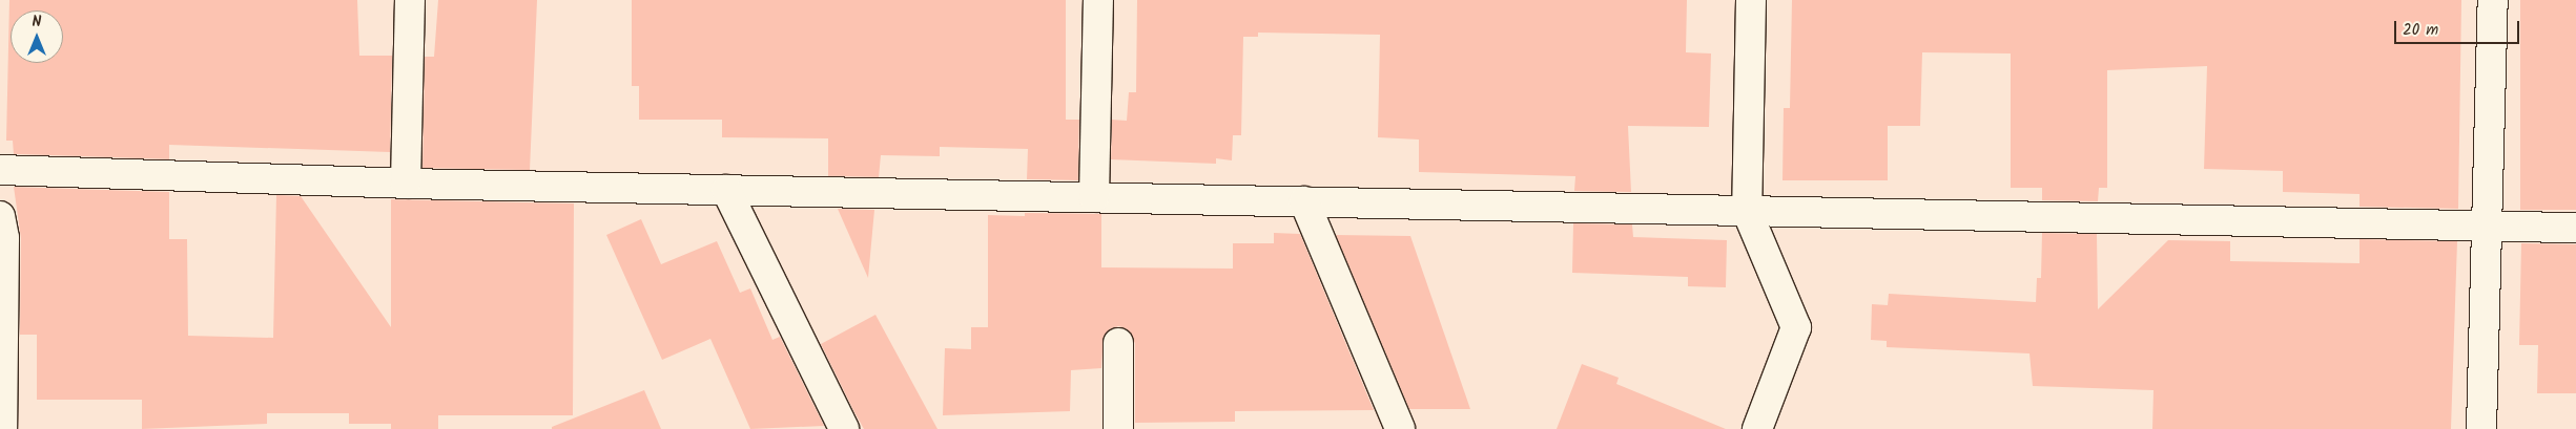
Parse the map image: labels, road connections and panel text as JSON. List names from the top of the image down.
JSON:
{
  "scale_bar": "20 m",
  "north": "top"
}
